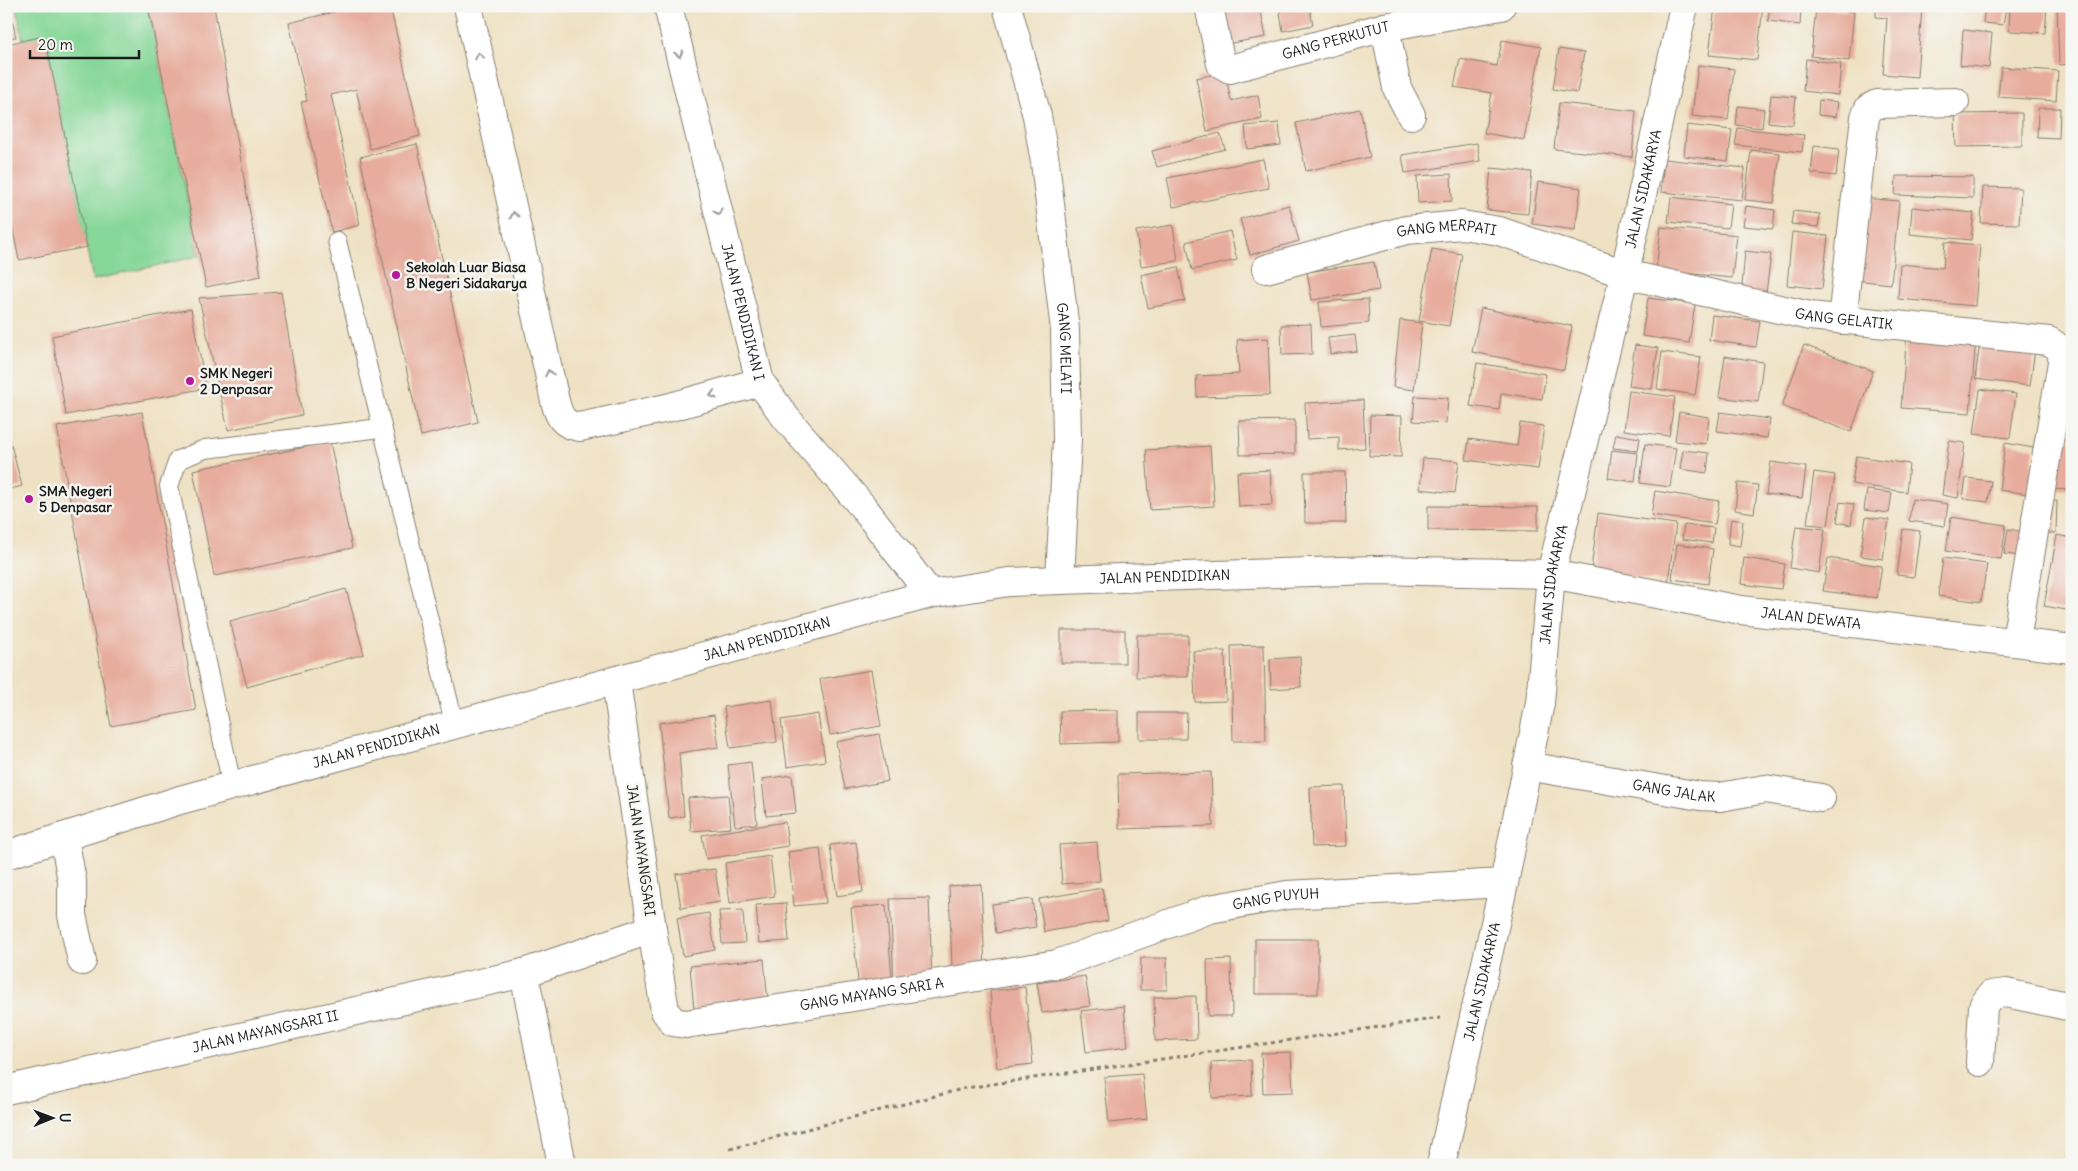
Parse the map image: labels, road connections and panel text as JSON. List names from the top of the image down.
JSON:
{
  "streets": {
    "street": [
      "GANG PERKUTUT",
      "JALAN SIDAKARYA",
      "GANG MERPATI",
      "JALAN PENDIDIKAN I",
      "GANG GELATIK",
      "GANG MELATI",
      "JALAN PENDIDIKAN",
      "JALAN DEWATA",
      "GANG JALAK",
      "JALAN MAYANGSARI",
      "GANG PUYUH",
      "GANG MAYANG SARI A",
      "JALAN MAYANGSARI II"
    ]
  },
  "crossings": [
    ["JALAN SIDAKARYA", "GANG MERPATI"],
    ["JALAN SIDAKARYA", "GANG GELATIK"],
    ["JALAN SIDAKARYA", "JALAN PENDIDIKAN"],
    ["JALAN SIDAKARYA", "JALAN DEWATA"],
    ["JALAN SIDAKARYA", "GANG JALAK"],
    ["JALAN SIDAKARYA", "GANG PUYUH"],
    ["GANG MERPATI", "GANG GELATIK"],
    ["JALAN PENDIDIKAN I", "JALAN PENDIDIKAN"],
    ["GANG GELATIK", "JALAN DEWATA"],
    ["GANG MELATI", "JALAN PENDIDIKAN"],
    ["JALAN PENDIDIKAN", "JALAN DEWATA"],
    ["JALAN PENDIDIKAN", "JALAN MAYANGSARI"],
    ["JALAN MAYANGSARI", "GANG MAYANG SARI A"],
    ["JALAN MAYANGSARI", "JALAN MAYANGSARI II"],
    ["GANG PUYUH", "GANG MAYANG SARI A"]
  ],
  "one_way": ["JALAN PENDIDIKAN I"],
  "places": ["Sekolah Luar Biasa B Negeri Sidakarya", "SMK Negeri 2 Denpasar", "SMA Negeri 5 Denpasar"],
  "scale_bar": "20 m",
  "north": "right"
}
